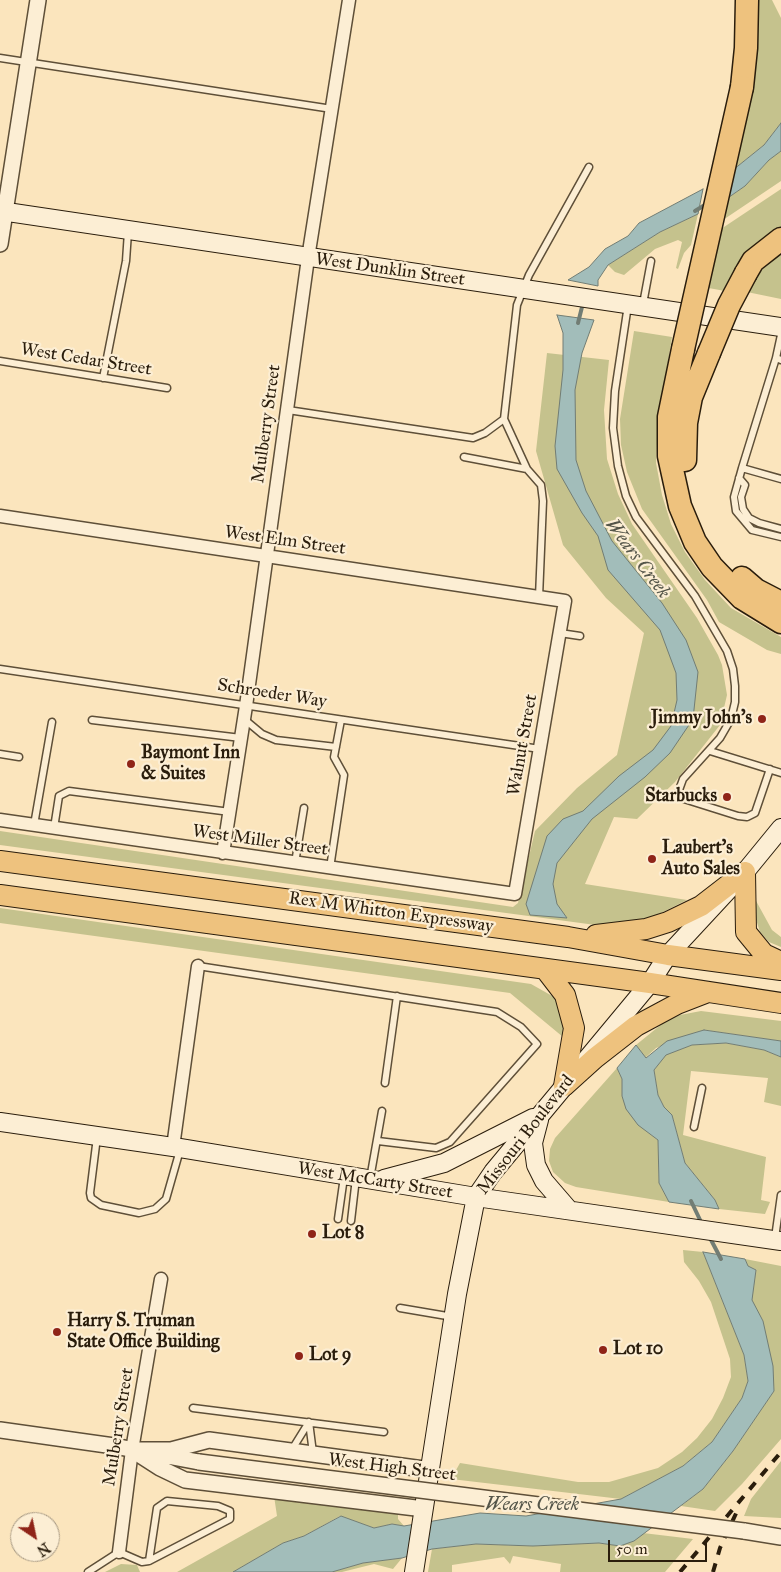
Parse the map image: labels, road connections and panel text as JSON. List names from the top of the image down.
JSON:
{
  "streets": {
    "highway": ["Rex M Whitton Expressway"],
    "main road": ["West Dunklin Street", "Missouri Boulevard", "West McCarty Street"],
    "street": [
      "Mulberry Street",
      "West Elm Street",
      "Walnut Street",
      "West Miller Street",
      "West High Street"
    ],
    "lane": ["West Cedar Street", "Schroeder Way"]
  },
  "crossings": [
    ["West Dunklin Street", "Mulberry Street"],
    ["Mulberry Street", "West Elm Street"],
    ["Mulberry Street", "Schroeder Way"],
    ["Mulberry Street", "West Miller Street"],
    ["Mulberry Street", "West High Street"],
    ["West Elm Street", "Walnut Street"],
    ["Schroeder Way", "Walnut Street"],
    ["Walnut Street", "West Miller Street"],
    ["Rex M Whitton Expressway", "Missouri Boulevard"],
    ["Missouri Boulevard", "West McCarty Street"]
  ],
  "water": ["Wears Creek"],
  "places": [
    "Jimmy John's",
    "Baymont Inn & Suites",
    "Starbucks",
    "Laubert's Auto Sales",
    "Lot 8",
    "Harry S. Truman State Office Building",
    "Lot 10",
    "Lot 9"
  ],
  "scale_bar": "50 m",
  "north": "bottom right"
}
